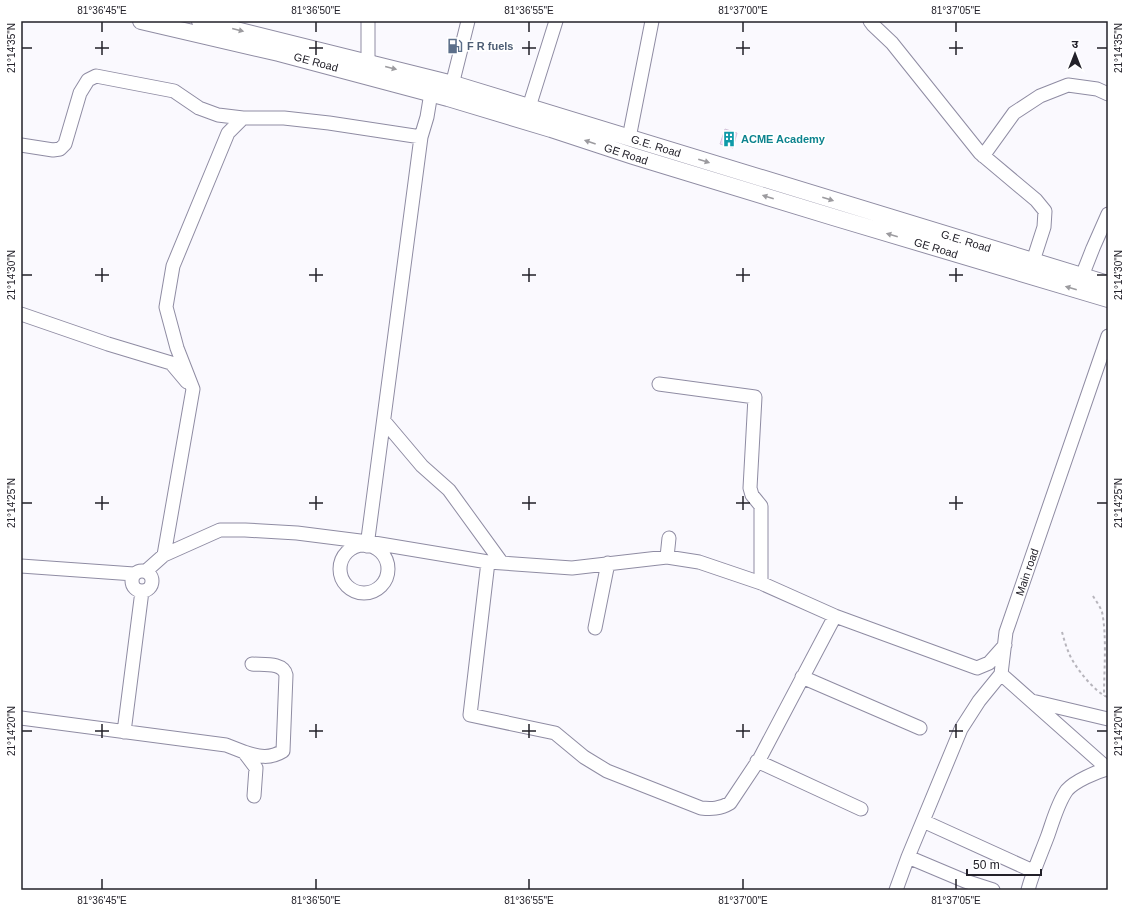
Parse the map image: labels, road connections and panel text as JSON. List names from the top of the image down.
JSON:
{
  "streets": {
    "main road": ["GE Road", "G.E. Road"],
    "street": ["Main road"]
  },
  "crossings": [
    ["GE Road", "G.E. Road"]
  ],
  "one_way": ["GE Road", "G.E. Road"],
  "places": {
    "fuel station": ["F R fuels"],
    "building": ["ACME Academy"]
  },
  "scale_bar": "50 m",
  "north": "top",
  "coordinates": [
    "81°36'45\"E",
    "81°36'50\"E",
    "81°36'55\"E",
    "81°37'00\"E",
    "81°37'05\"E",
    "21°14'35\"N",
    "21°14'30\"N",
    "21°14'25\"N",
    "21°14'20\"N"
  ]
}
